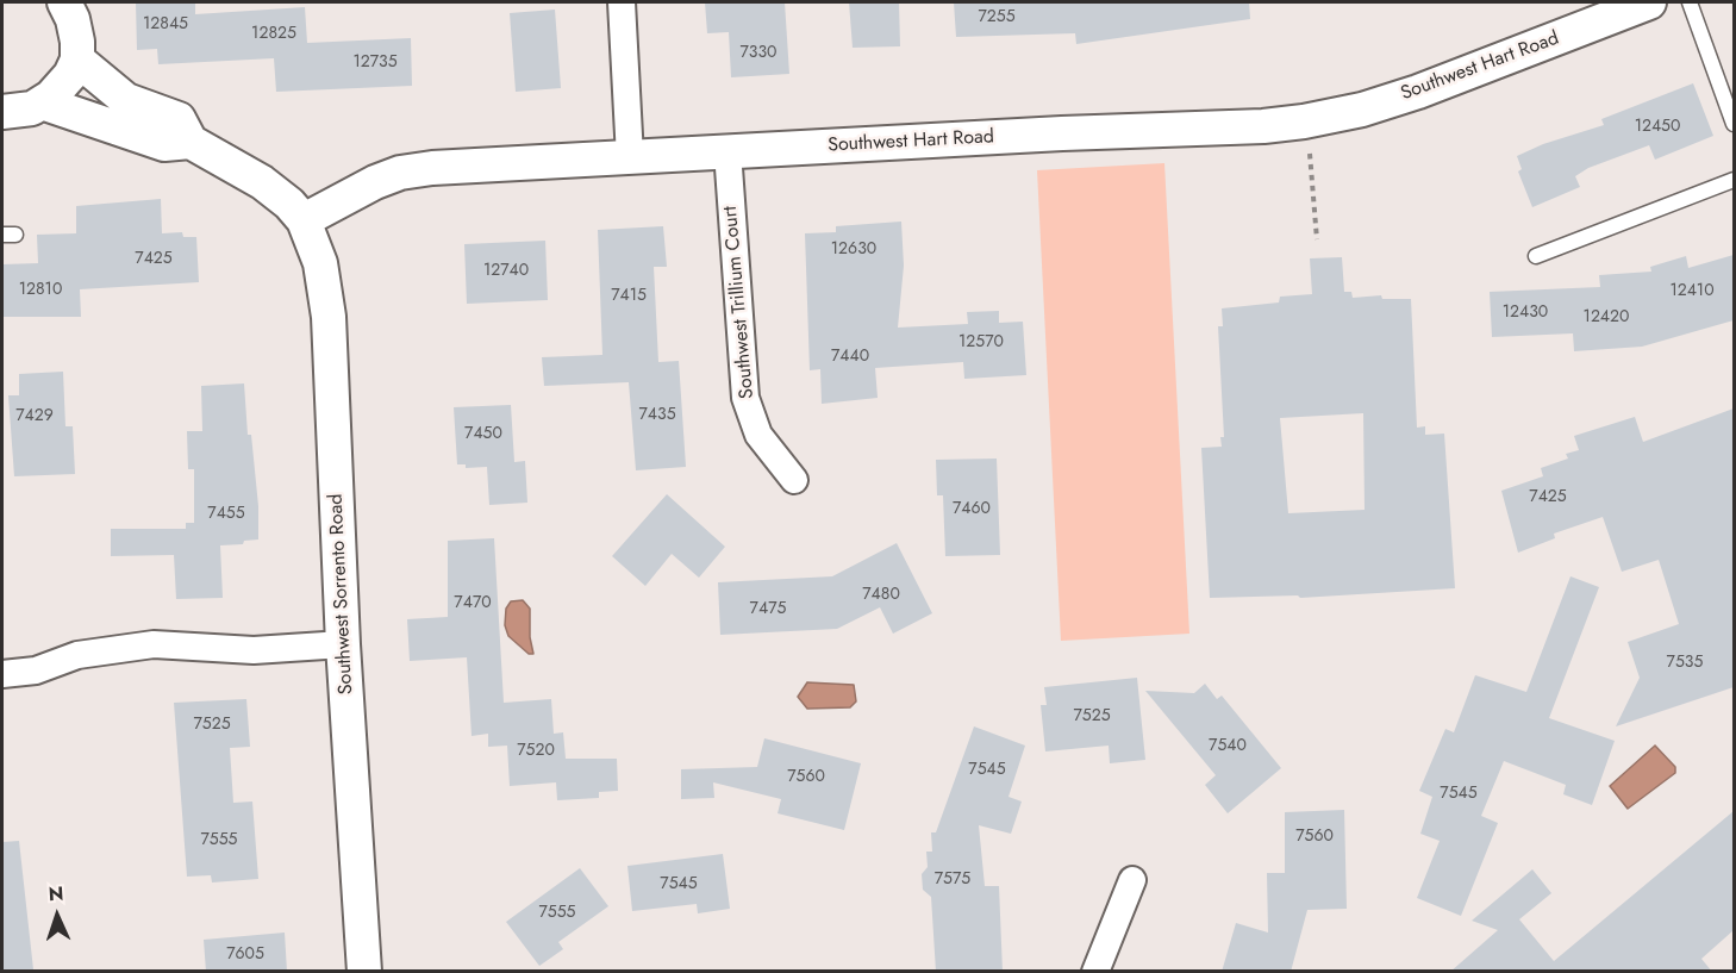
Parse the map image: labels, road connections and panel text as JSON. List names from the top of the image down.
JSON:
{
  "streets": {
    "street": ["Southwest Hart Road", "Southwest Trillium Court", "Southwest Sorrento Road"]
  },
  "crossings": [
    ["Southwest Hart Road", "Southwest Trillium Court"],
    ["Southwest Hart Road", "Southwest Sorrento Road"]
  ],
  "house_numbers": [
    "7255",
    "12845",
    "12825",
    "7330",
    "12735",
    "12450",
    "12630",
    "7425",
    "12740",
    "12810",
    "12410",
    "7415",
    "12430",
    "12420",
    "12570",
    "7440",
    "7435",
    "7429",
    "7450",
    "7425",
    "7460",
    "7455",
    "7480",
    "7470",
    "7475",
    "7535",
    "7525",
    "7525",
    "7540",
    "7520",
    "7545",
    "7560",
    "7545",
    "7560",
    "7555",
    "7575",
    "7545",
    "7555",
    "7605"
  ],
  "north": "top"
}
